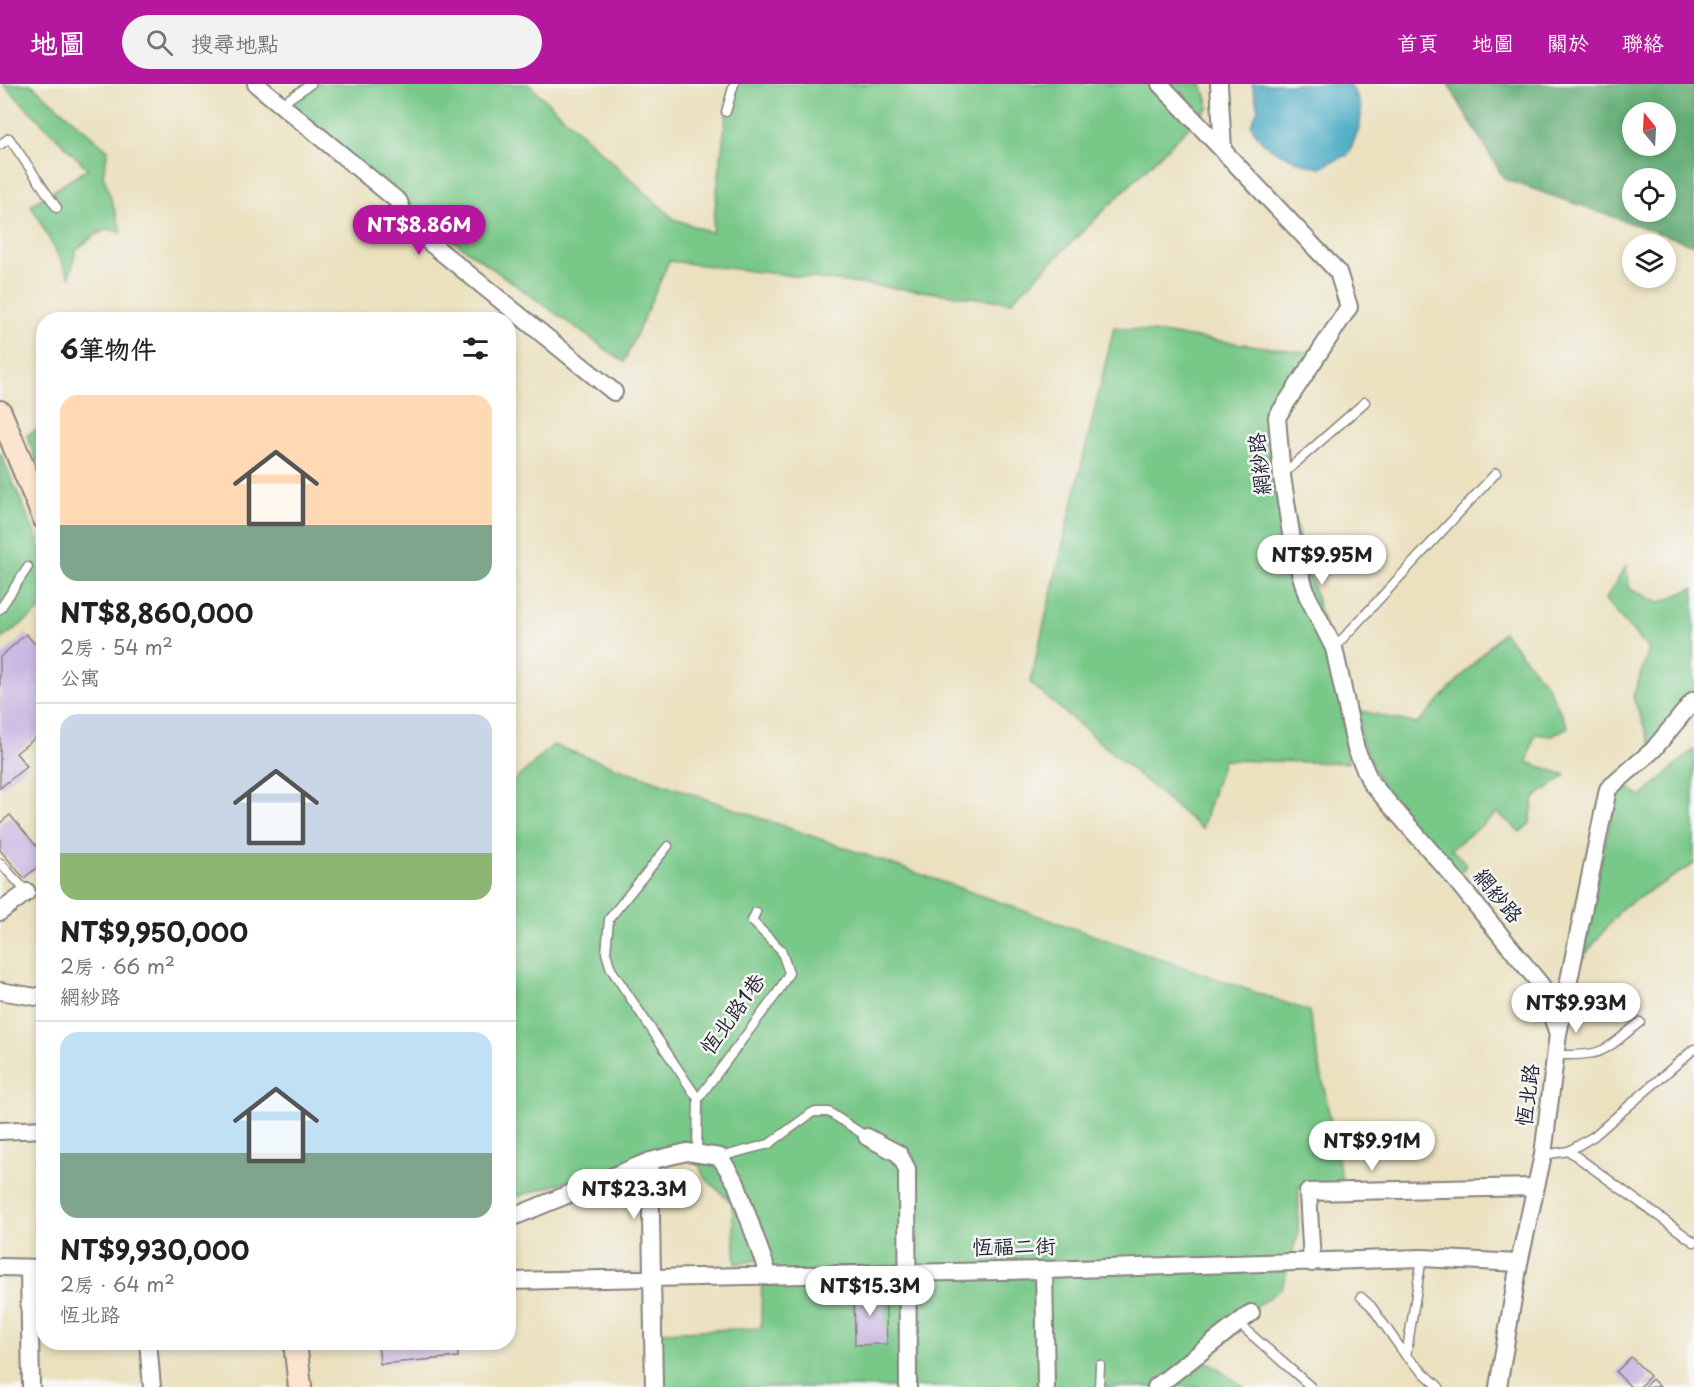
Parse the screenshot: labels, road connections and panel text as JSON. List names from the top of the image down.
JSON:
{
  "streets": {
    "street": ["網紗路", "恆北路", "恆福二街"],
    "lane": ["恆北路1巷"]
  },
  "crossings": [
    ["網紗路", "恆北路"],
    ["恆北路", "恆福二街"]
  ],
  "north": "top",
  "page": {
    "header": "地圖",
    "search": "搜尋地點",
    "nav": [
      "首頁",
      "地圖",
      "關於",
      "聯絡"
    ],
    "price": [
      "NT$8.86M",
      "NT$9.95M",
      "NT$9.93M",
      "NT$9.91M",
      "NT$23.3M",
      "NT$15.3M"
    ],
    "heading": "6筆物件",
    "list": [
      {
        "name": "NT$8,860,000",
        "note": "2房 · 54 m² · 公寓"
      },
      {
        "name": "NT$9,950,000",
        "note": "2房 · 66 m² · 網紗路"
      },
      {
        "name": "NT$9,930,000",
        "note": "2房 · 64 m² · 恆北路"
      }
    ]
  }
}
